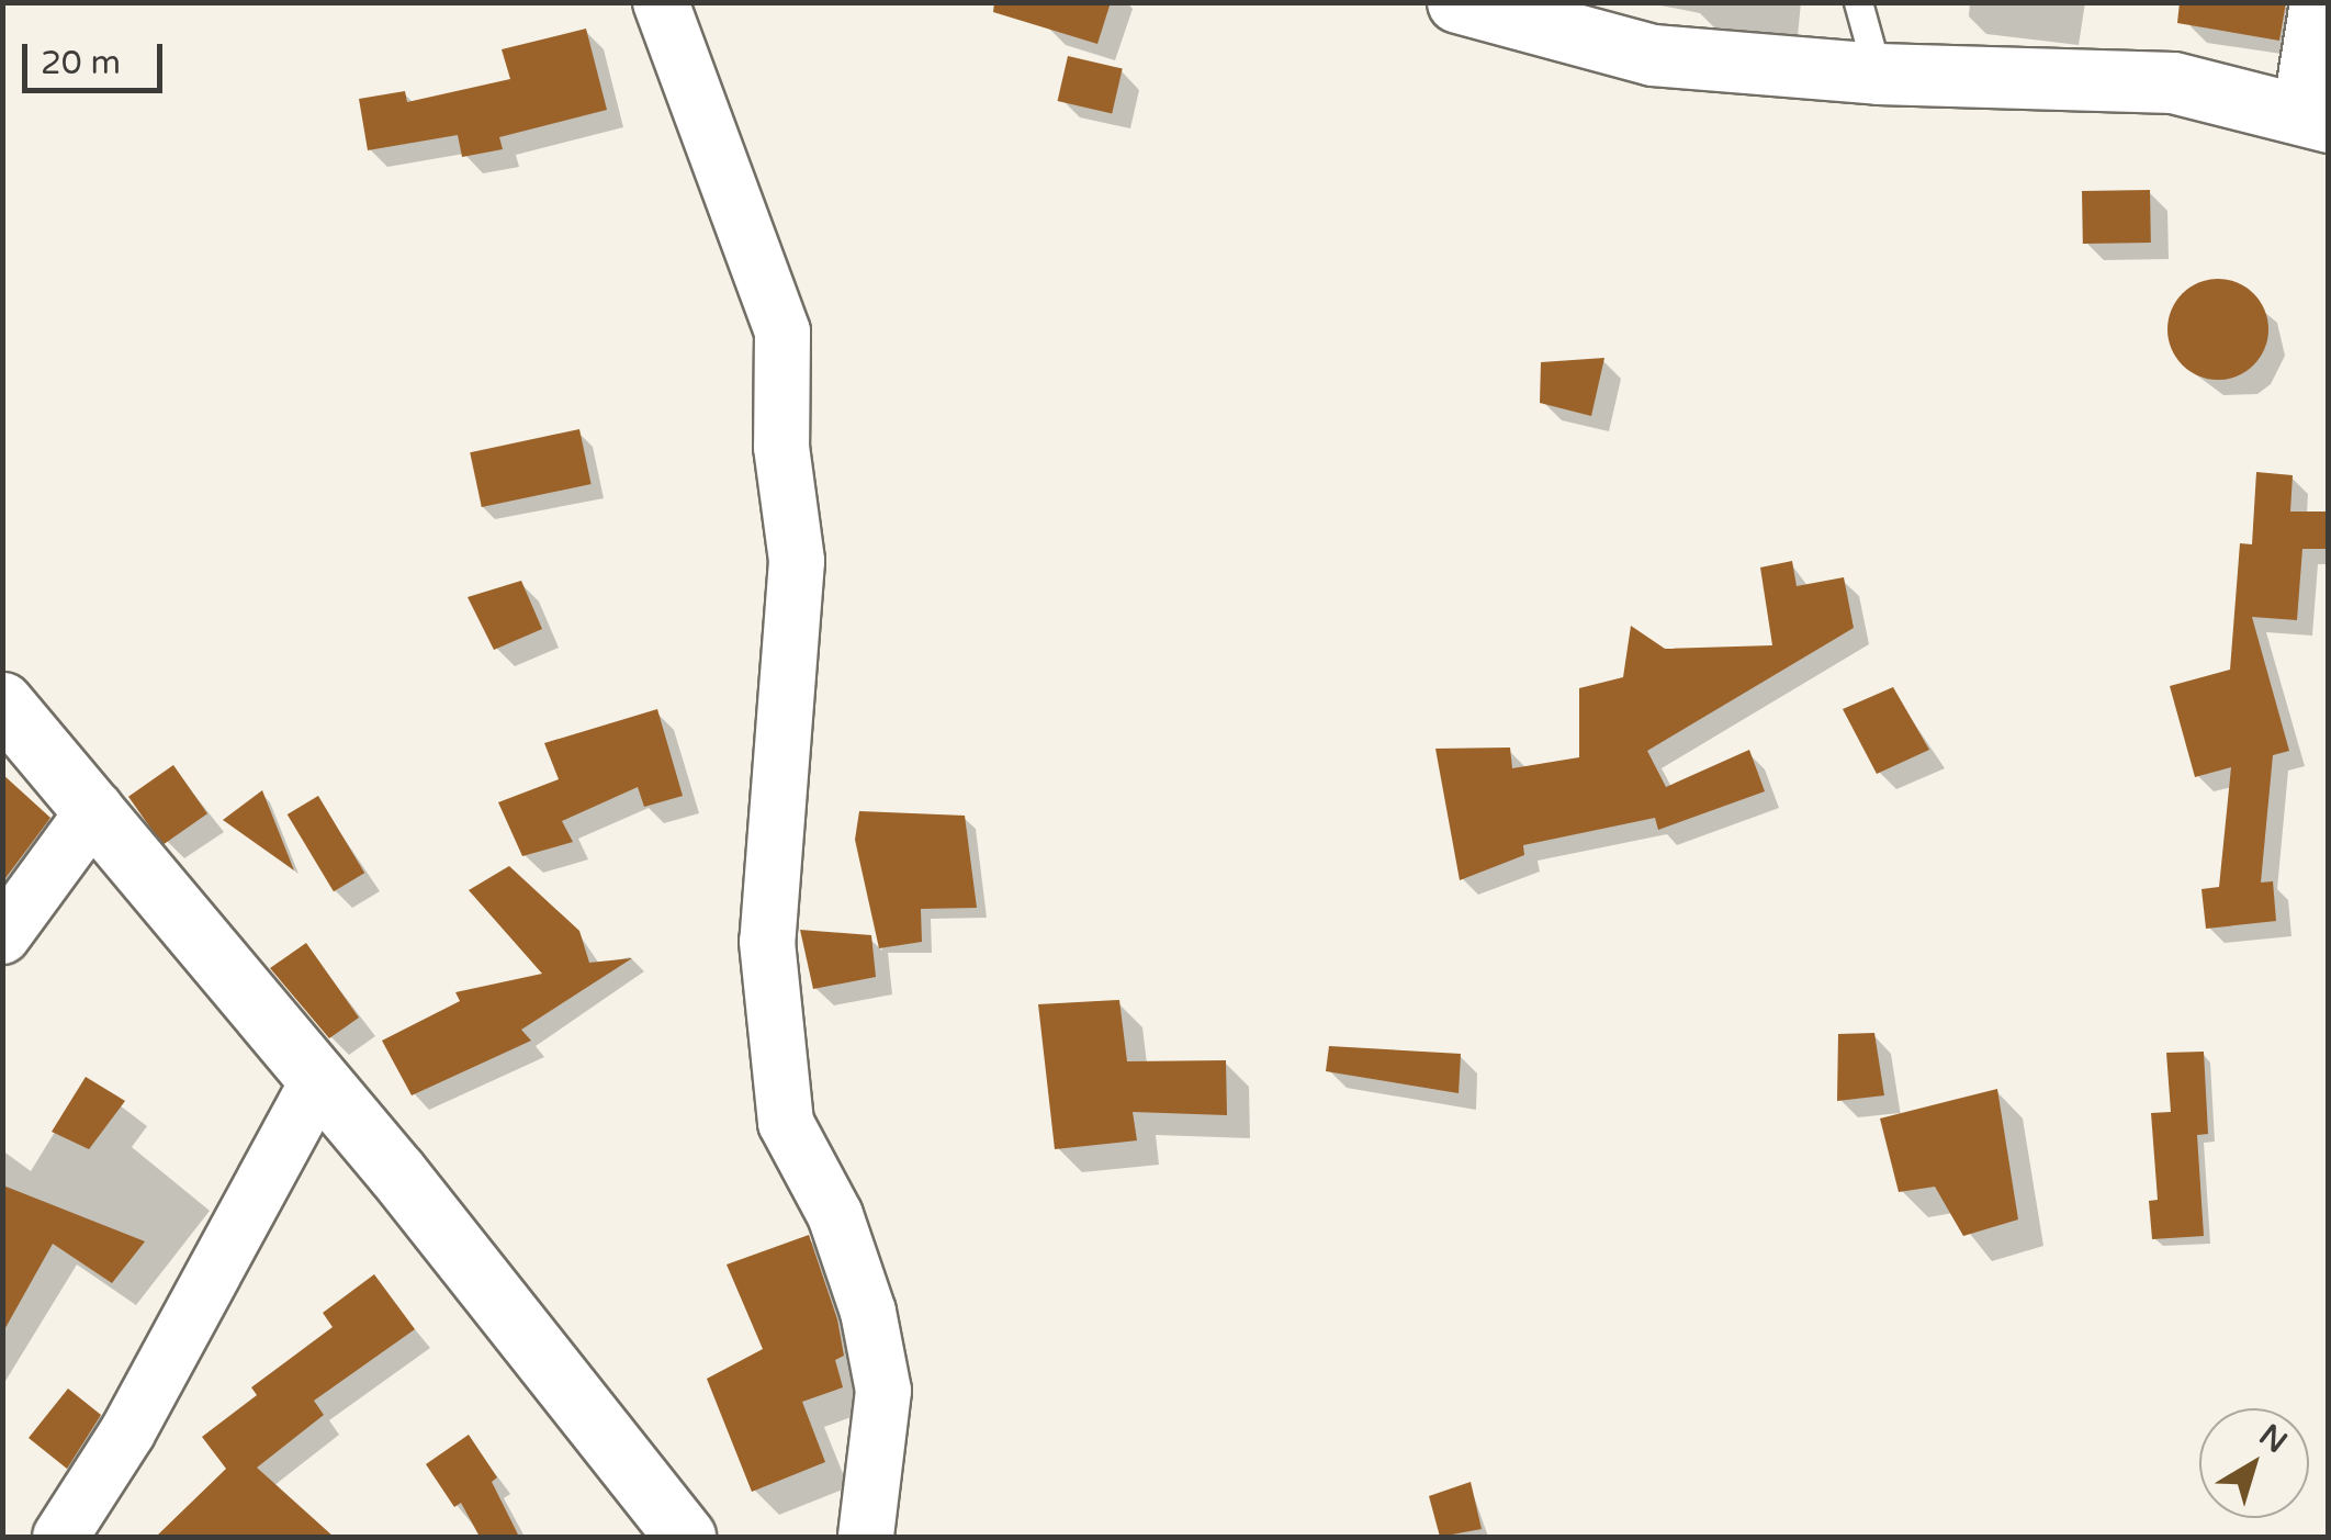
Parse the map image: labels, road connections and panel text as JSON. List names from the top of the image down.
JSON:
{
  "scale_bar": "20 m",
  "north": "top right"
}
